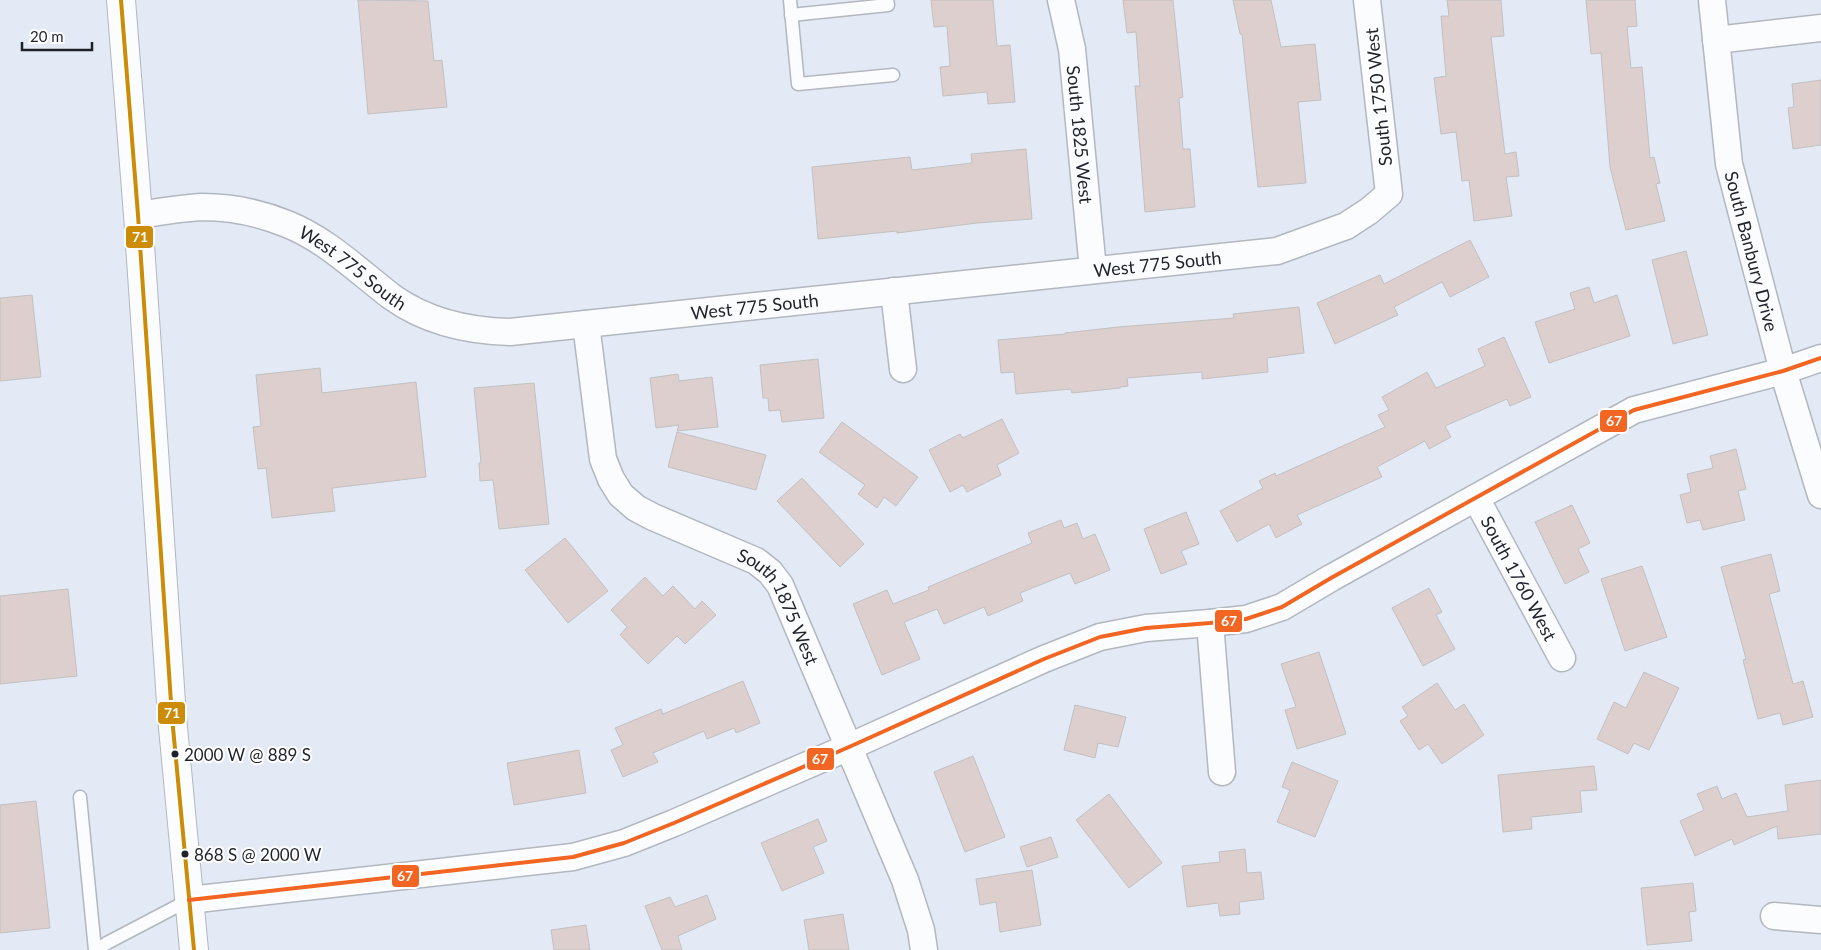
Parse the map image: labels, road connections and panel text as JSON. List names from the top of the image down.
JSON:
{
  "streets": {
    "street": [
      "South 1750 West",
      "South 1825 West",
      "South Banbury Drive",
      "West 775 South",
      "South 1760 West",
      "South 1875 West"
    ]
  },
  "crossings": [
    ["South 1750 West", "West 775 South"],
    ["South 1825 West", "West 775 South"],
    ["West 775 South", "South 1875 West"]
  ],
  "places": ["2000 W @ 889 S", "868 S @ 2000 W"],
  "lines": ["transit line 71", "transit line 67"],
  "scale_bar": "20 m"
}
